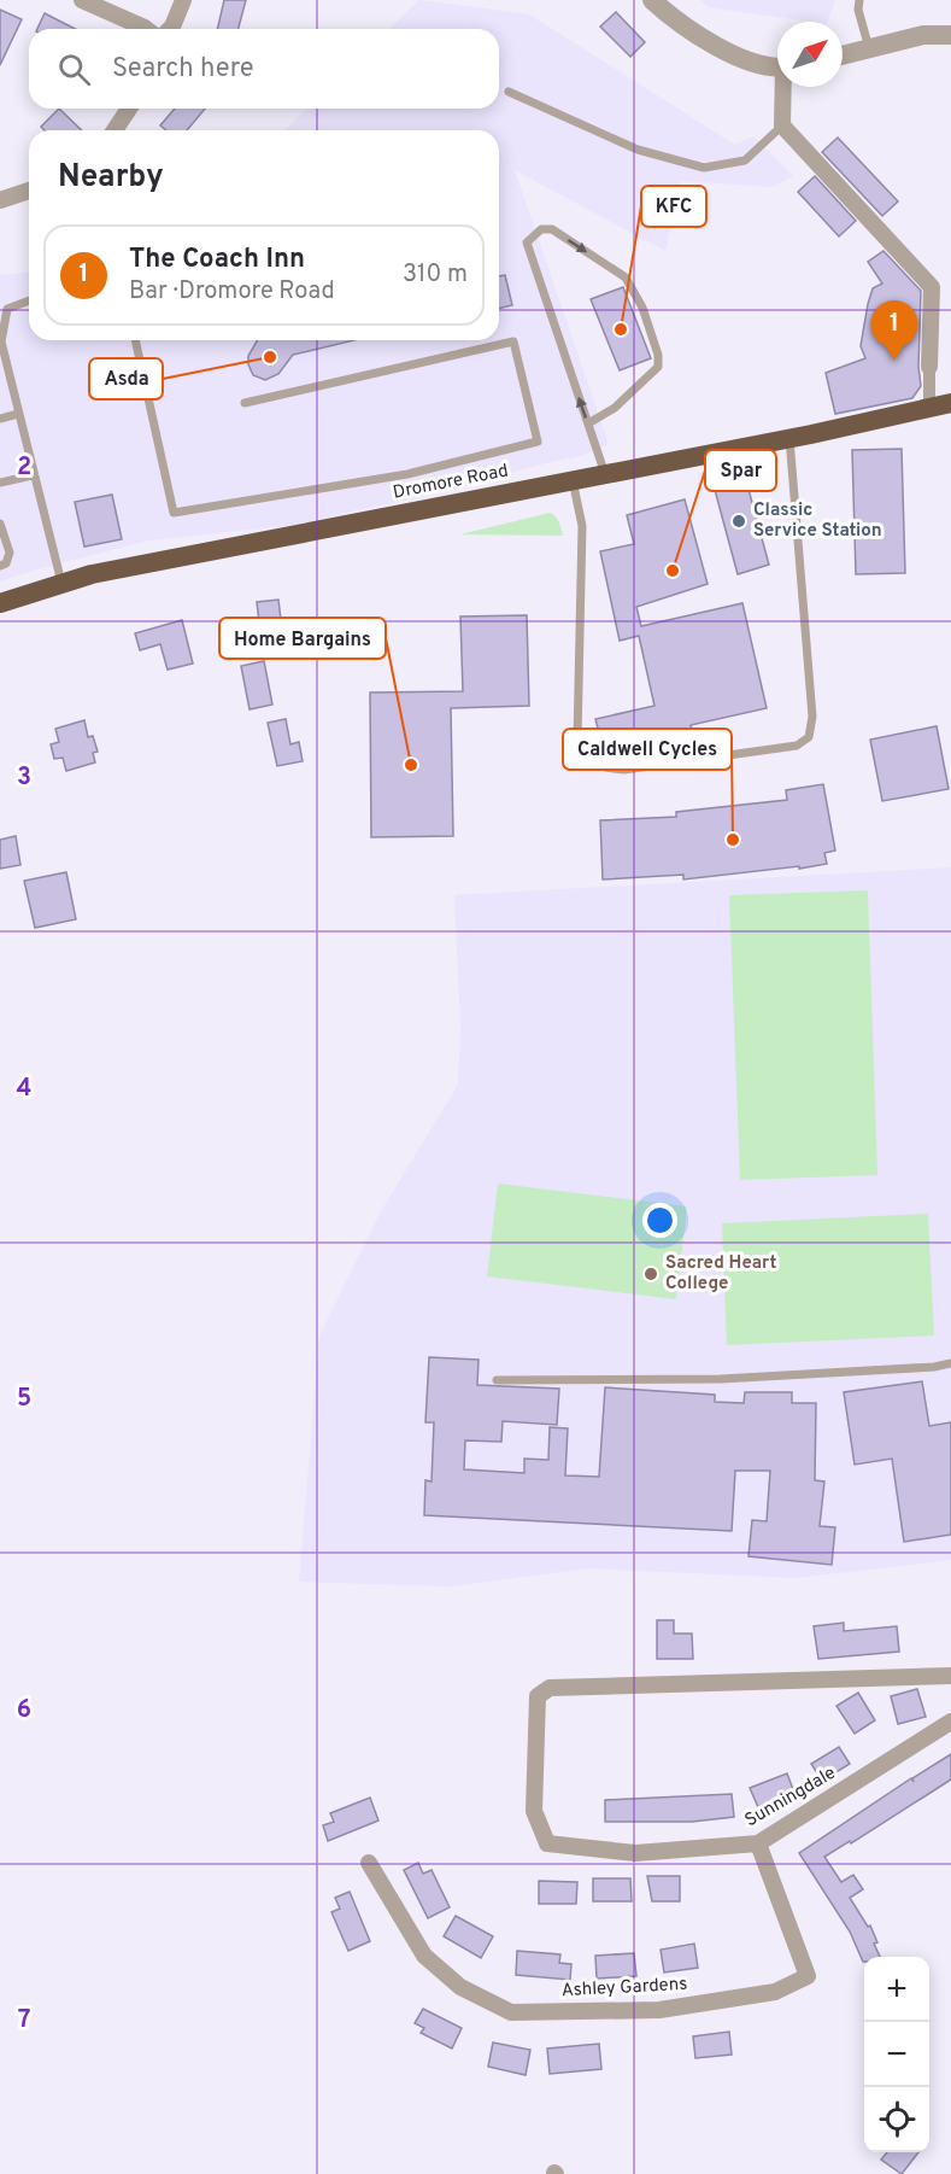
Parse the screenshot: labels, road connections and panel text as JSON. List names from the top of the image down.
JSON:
{
  "streets": {
    "highway": ["Dromore Road"],
    "street": ["Sunningdale", "Ashley Gardens"]
  },
  "crossings": [
    ["Sunningdale", "Ashley Gardens"]
  ],
  "places": [
    "KFC",
    "Asda",
    "Classic Service Station",
    "Spar",
    "Home Bargains",
    "Caldwell Cycles",
    "Sacred Heart College"
  ],
  "north": "top right",
  "page": {
    "search": "Search here",
    "heading": "Nearby",
    "list": [
      {
        "mark": "1",
        "name": "The Coach Inn",
        "note": "Bar · Dromore Road",
        "value": "310 m"
      }
    ],
    "pins": "1",
    "map_buttons": ["+", "−"]
  },
  "grid": {
    "rows": [
      "2",
      "3",
      "4",
      "5",
      "6",
      "7"
    ]
  }
}
